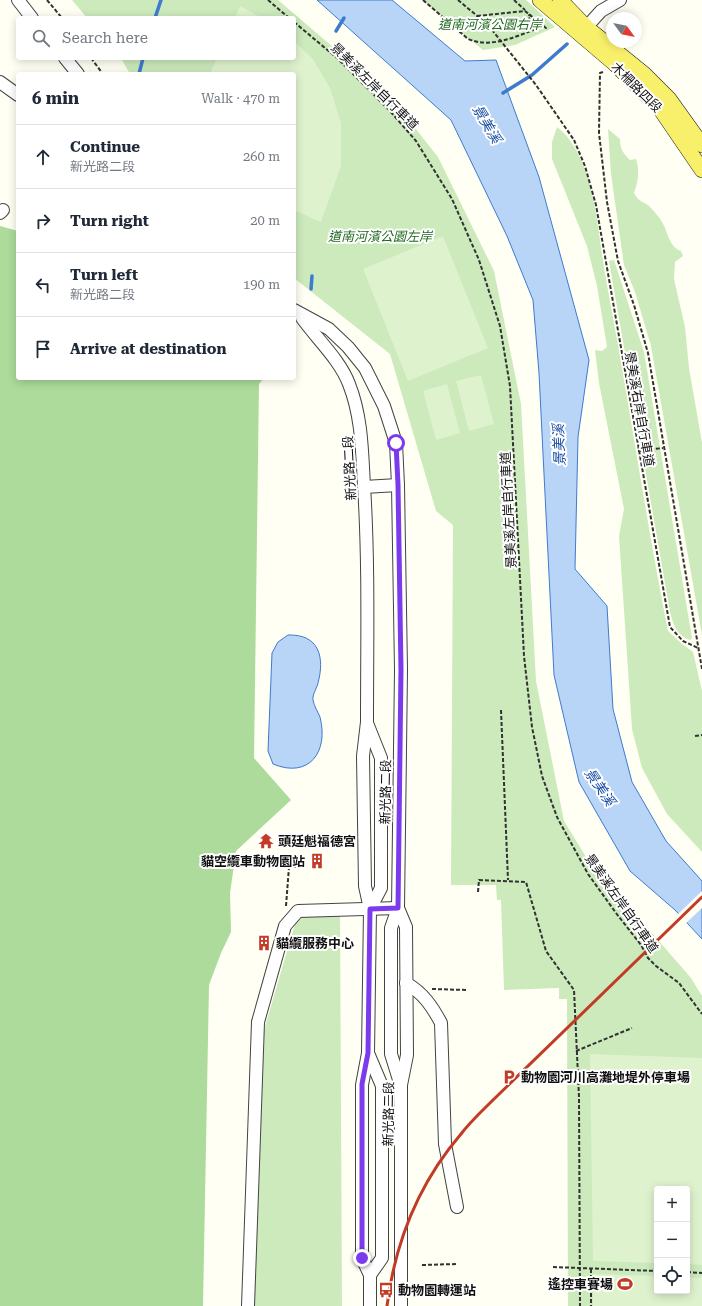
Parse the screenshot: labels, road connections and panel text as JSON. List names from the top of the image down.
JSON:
{
  "streets": {
    "main road": ["木柵路四段"],
    "street": ["新光路二段"],
    "path": ["景美溪左岸自行車道", "景美溪右岸自行車道"]
  },
  "water": ["景美溪"],
  "parks": ["道南河濱公園右岸", "道南河濱公園左岸"],
  "places": {
    "temple": ["頭廷魁福德宮"],
    "building": ["貓空纜車動物園站", "貓纜服務中心"],
    "parking": ["動物園河川高灘地堤外停車場"],
    "sports": ["遙控車賽場"],
    "bus stop": ["動物園轉運站"]
  },
  "north": "bottom right",
  "page": {
    "search": "Search here",
    "heading": ["6 min", "Walk · 470 m"],
    "list": [
      ["Continue", "新光路二段", "260 m"],
      ["Turn right", "20 m"],
      ["Turn left", "新光路二段", "190 m"],
      "Arrive at destination"
    ],
    "map_buttons": ["+", "−"]
  }
}
